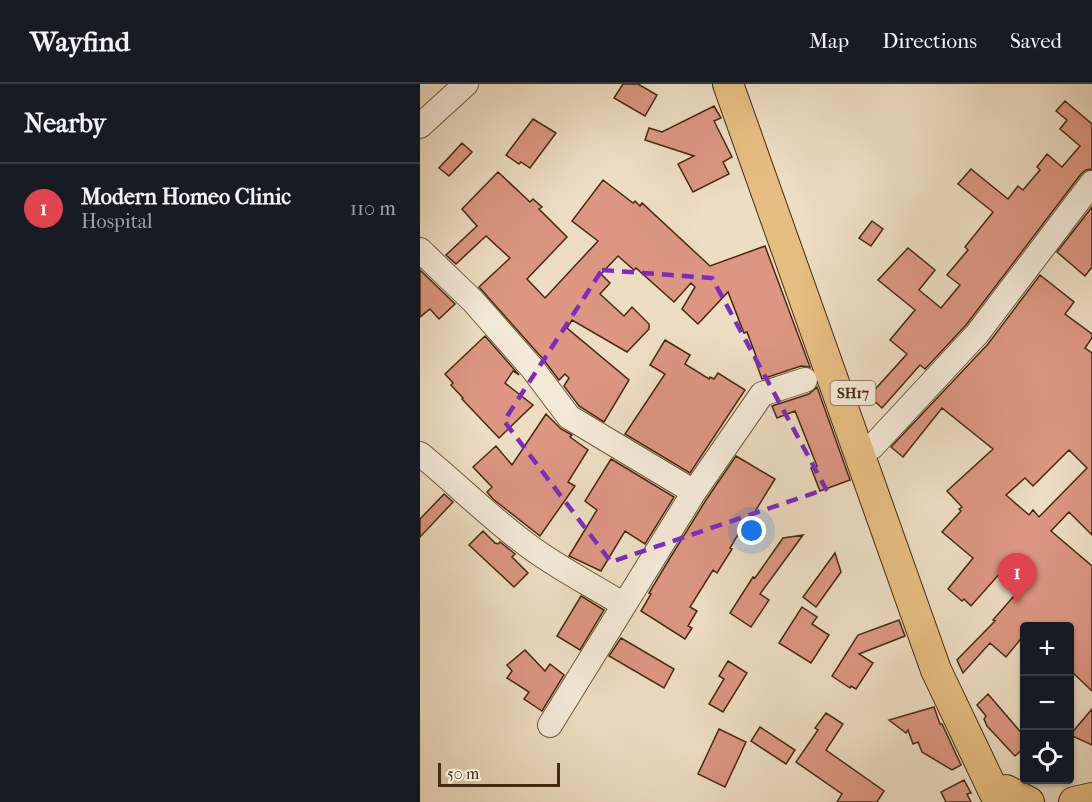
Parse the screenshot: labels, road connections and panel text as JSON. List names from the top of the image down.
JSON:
{
  "streets": {
    "main road": ["SH17"]
  },
  "scale_bar": "50 m",
  "page": {
    "header": "Wayfind",
    "nav": ["Map", "Directions", "Saved"],
    "heading": "Nearby",
    "list": [
      {
        "mark": "1",
        "name": "Modern Homeo Clinic",
        "note": "Hospital",
        "value": "110 m"
      }
    ],
    "pins": "1",
    "map_buttons": ["+", "−"],
    "scale": "50 m"
  }
}
